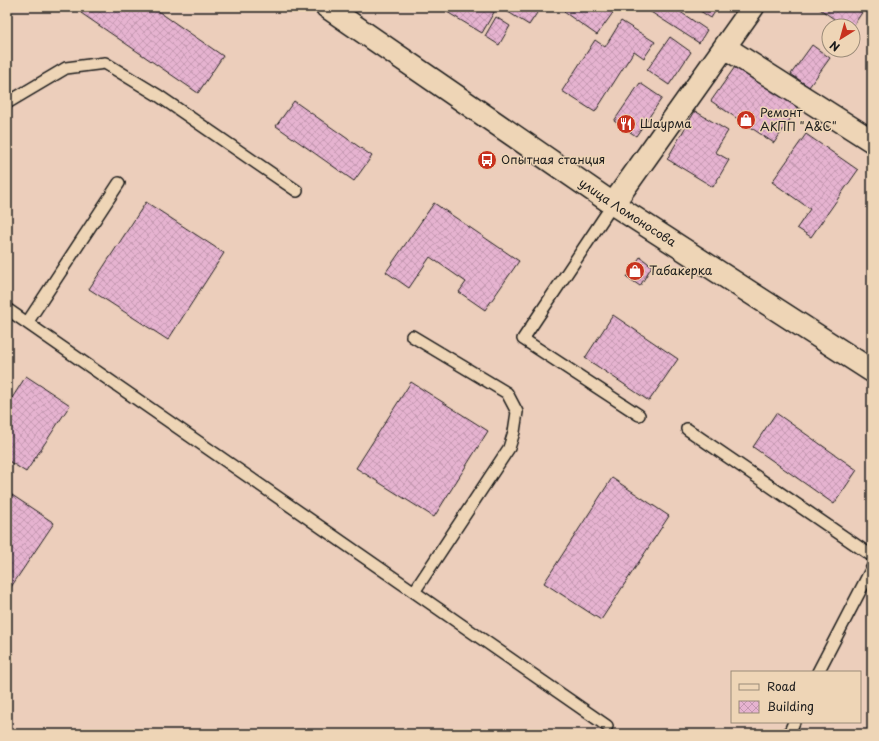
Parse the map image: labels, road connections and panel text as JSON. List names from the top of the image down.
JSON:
{
  "streets": {
    "main road": ["улица Ломоносова"]
  },
  "places": {
    "shop": ["Ремонт АКПП \"A&C\"", "Табакерка"],
    "restaurant": ["Шаурма"],
    "bus stop": ["Опытная станция"]
  },
  "legend": ["Road", "Building"],
  "north": "bottom left"
}
